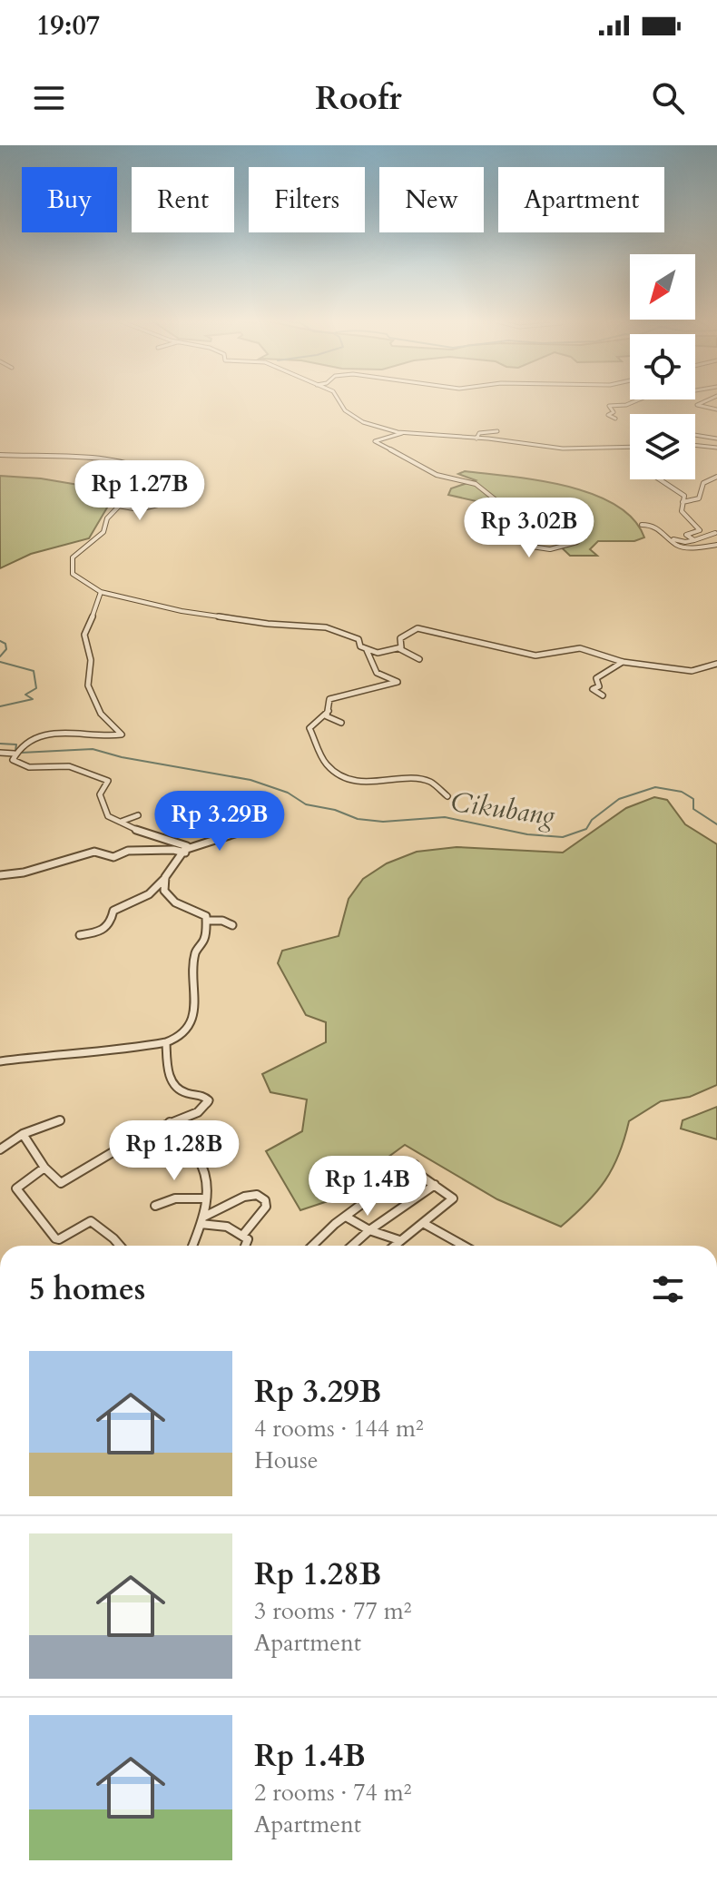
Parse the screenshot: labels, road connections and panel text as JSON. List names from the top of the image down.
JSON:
{
  "water": ["Cikubang"],
  "north": "bottom left",
  "page": {
    "status": "19:07",
    "header": "Roofr",
    "chip": [
      "Buy",
      "Rent",
      "Filters",
      "New",
      "Apartment"
    ],
    "price": [
      "Rp 1.27B",
      "Rp 3.02B",
      "Rp 3.29B",
      "Rp 1.28B",
      "Rp 1.4B"
    ],
    "heading": "5 homes",
    "list": [
      {
        "name": "Rp 3.29B",
        "note": "4 rooms · 144 m² · House"
      },
      {
        "name": "Rp 1.28B",
        "note": "3 rooms · 77 m² · Apartment"
      },
      {
        "name": "Rp 1.4B",
        "note": "2 rooms · 74 m² · Apartment"
      }
    ]
  }
}
